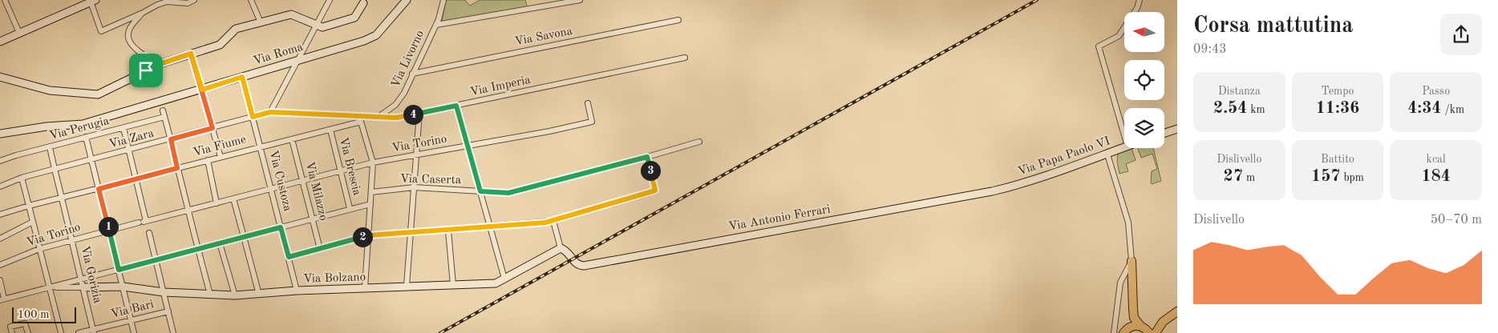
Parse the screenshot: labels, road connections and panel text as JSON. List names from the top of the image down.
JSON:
{
  "streets": {
    "street": [
      "Via Savona",
      "Via Roma",
      "Via Livorno",
      "Via Imperia",
      "Via Perugia",
      "Via Zara",
      "Via Torino",
      "Via Fiume",
      "Via Papa Paolo VI",
      "Via Brescia",
      "Via Caserta",
      "Via Custoza",
      "Via Milazzo",
      "Via Antonio Ferrari",
      "Via Gorizia",
      "Via Bolzano",
      "Via Bari"
    ]
  },
  "crossings": [
    ["Via Savona", "Via Livorno"],
    ["Via Roma", "Via Custoza"],
    ["Via Livorno", "Via Imperia"],
    ["Via Imperia", "Via Zara"],
    ["Via Zara", "Via Custoza"],
    ["Via Zara", "Via Gorizia"],
    ["Via Torino", "Via Fiume"],
    ["Via Torino", "Via Brescia"],
    ["Via Torino", "Via Custoza"],
    ["Via Torino", "Via Milazzo"],
    ["Via Torino", "Via Gorizia"],
    ["Via Fiume", "Via Brescia"],
    ["Via Fiume", "Via Custoza"],
    ["Via Fiume", "Via Milazzo"],
    ["Via Fiume", "Via Gorizia"],
    ["Via Papa Paolo VI", "Via Antonio Ferrari"],
    ["Via Custoza", "Via Bolzano"],
    ["Via Antonio Ferrari", "Via Bolzano"],
    ["Via Gorizia", "Via Bolzano"],
    ["Via Gorizia", "Via Bari"]
  ],
  "scale_bar": "100 m",
  "north": "left",
  "page": {
    "heading": ["Corsa mattutina", "09:43"],
    "stats": [
      ["Distanza", "2.54 km"],
      ["Tempo", "11:36"],
      ["Passo", "4:34 /km"],
      ["Dislivello", "27 m"],
      ["Battito", "157 bpm"],
      ["kcal", "184"]
    ],
    "pins": [
      "4",
      "3",
      "1",
      "2"
    ],
    "chart": ["Dislivello", "50–70 m"],
    "scale": "100 m"
  }
}
